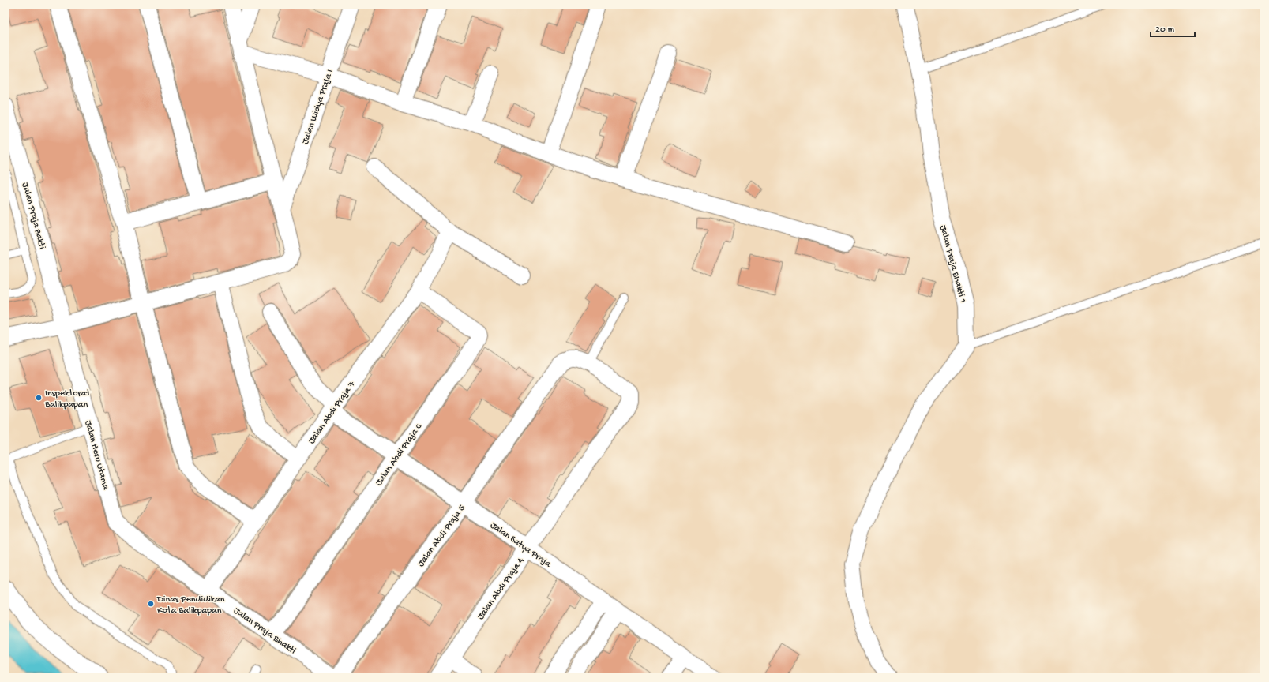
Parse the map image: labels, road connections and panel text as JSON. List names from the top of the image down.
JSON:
{
  "streets": {
    "street": [
      "Jalan Widya Praja I",
      "Jalan Praja Bakti",
      "Jalan Praja Bhakti 1",
      "Jalan Abdi Praja 7",
      "Jalan Abdi Praja 6",
      "Jalan Heru Utama",
      "Jalan Abdi Praja 5",
      "Jalan Satya Praja",
      "Jalan Abdi Praja 4",
      "Jalan Praja Bhakti"
    ]
  },
  "crossings": [
    ["Jalan Praja Bakti", "Jalan Heru Utama"],
    ["Jalan Abdi Praja 7", "Jalan Abdi Praja 6"],
    ["Jalan Abdi Praja 7", "Jalan Satya Praja"],
    ["Jalan Abdi Praja 7", "Jalan Praja Bhakti"],
    ["Jalan Abdi Praja 6", "Jalan Satya Praja"],
    ["Jalan Abdi Praja 6", "Jalan Praja Bhakti"],
    ["Jalan Heru Utama", "Jalan Praja Bhakti"],
    ["Jalan Abdi Praja 5", "Jalan Satya Praja"],
    ["Jalan Abdi Praja 5", "Jalan Abdi Praja 4"],
    ["Jalan Satya Praja", "Jalan Abdi Praja 4"]
  ],
  "places": ["Inspektorat Balikpapan", "Dinas Pendidikan Kota Balikpapan"],
  "scale_bar": "20 m"
}
